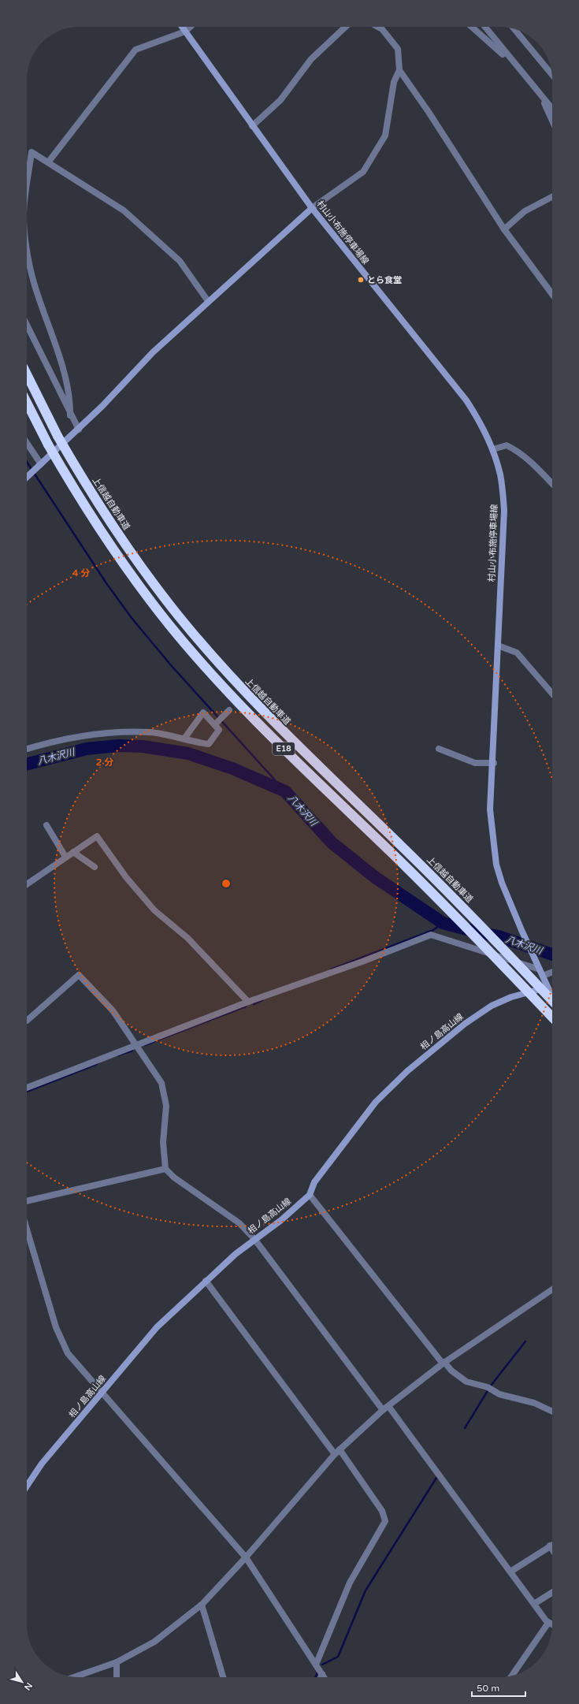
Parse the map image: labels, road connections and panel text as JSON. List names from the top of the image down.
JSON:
{
  "streets": {
    "highway": ["上信越自動車道", "E18"],
    "main road": ["村山小布施停車場線", "相ノ島高山線"]
  },
  "crossings": [
    ["村山小布施停車場線", "相ノ島高山線"]
  ],
  "water": ["八木沢川"],
  "places": ["とら食堂"],
  "scale_bar": "50 m",
  "north": "bottom right",
  "rings": ["4 分", "2 分"]
}
